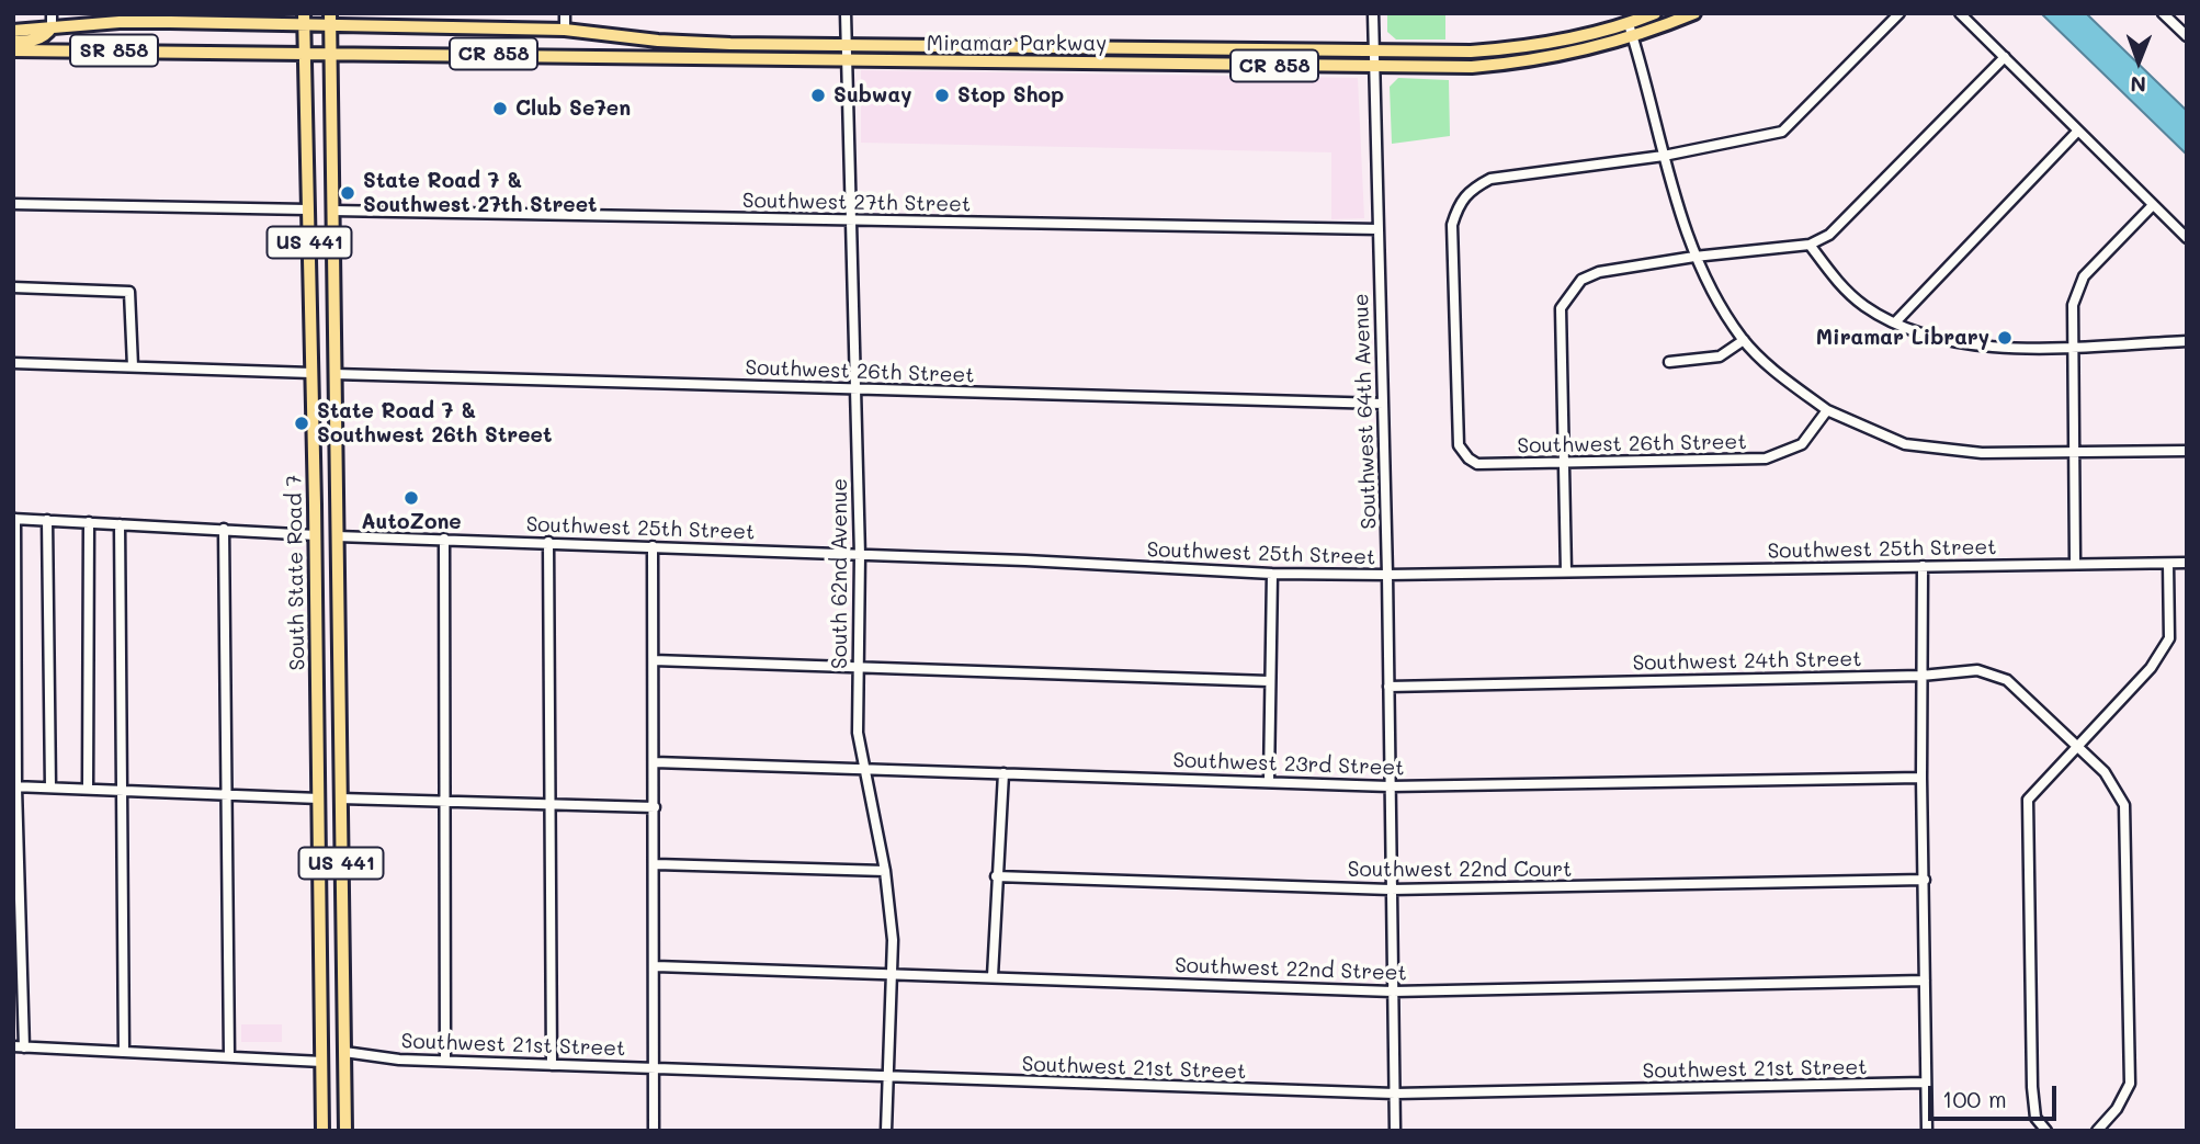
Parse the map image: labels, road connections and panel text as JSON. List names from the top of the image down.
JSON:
{
  "streets": {
    "main road": [
      "Miramar Parkway",
      "SR 858",
      "CR 858",
      "US 441",
      "South State Road 7"
    ],
    "street": [
      "Southwest 27th Street",
      "Southwest 26th Street",
      "Southwest 64th Avenue",
      "Southwest 25th Street",
      "South 62nd Avenue",
      "Southwest 24th Street",
      "Southwest 23rd Street",
      "Southwest 22nd Court",
      "Southwest 22nd Street",
      "Southwest 21st Street"
    ]
  },
  "crossings": [
    ["Miramar Parkway", "SR 858"],
    ["Miramar Parkway", "Southwest 64th Avenue"],
    ["Miramar Parkway", "South State Road 7"],
    ["Miramar Parkway", "South 62nd Avenue"],
    ["SR 858", "South State Road 7"],
    ["Southwest 27th Street", "Southwest 64th Avenue"],
    ["Southwest 27th Street", "South State Road 7"],
    ["Southwest 27th Street", "South 62nd Avenue"],
    ["Southwest 26th Street", "Southwest 64th Avenue"],
    ["Southwest 26th Street", "South State Road 7"],
    ["Southwest 26th Street", "South 62nd Avenue"],
    ["Southwest 64th Avenue", "Southwest 25th Street"],
    ["Southwest 64th Avenue", "Southwest 24th Street"],
    ["Southwest 64th Avenue", "Southwest 23rd Street"],
    ["Southwest 64th Avenue", "Southwest 22nd Court"],
    ["Southwest 64th Avenue", "Southwest 22nd Street"],
    ["Southwest 64th Avenue", "Southwest 21st Street"],
    ["Southwest 25th Street", "South State Road 7"],
    ["Southwest 25th Street", "South 62nd Avenue"],
    ["South State Road 7", "Southwest 21st Street"],
    ["South 62nd Avenue", "Southwest 23rd Street"],
    ["South 62nd Avenue", "Southwest 22nd Street"],
    ["South 62nd Avenue", "Southwest 21st Street"]
  ],
  "places": [
    "Subway",
    "Stop Shop",
    "Club Se7en",
    "State Road 7 & Southwest 27th Street",
    "Miramar Library",
    "State Road 7 & Southwest 26th Street",
    "AutoZone"
  ],
  "scale_bar": "100 m",
  "north": "bottom"
}
